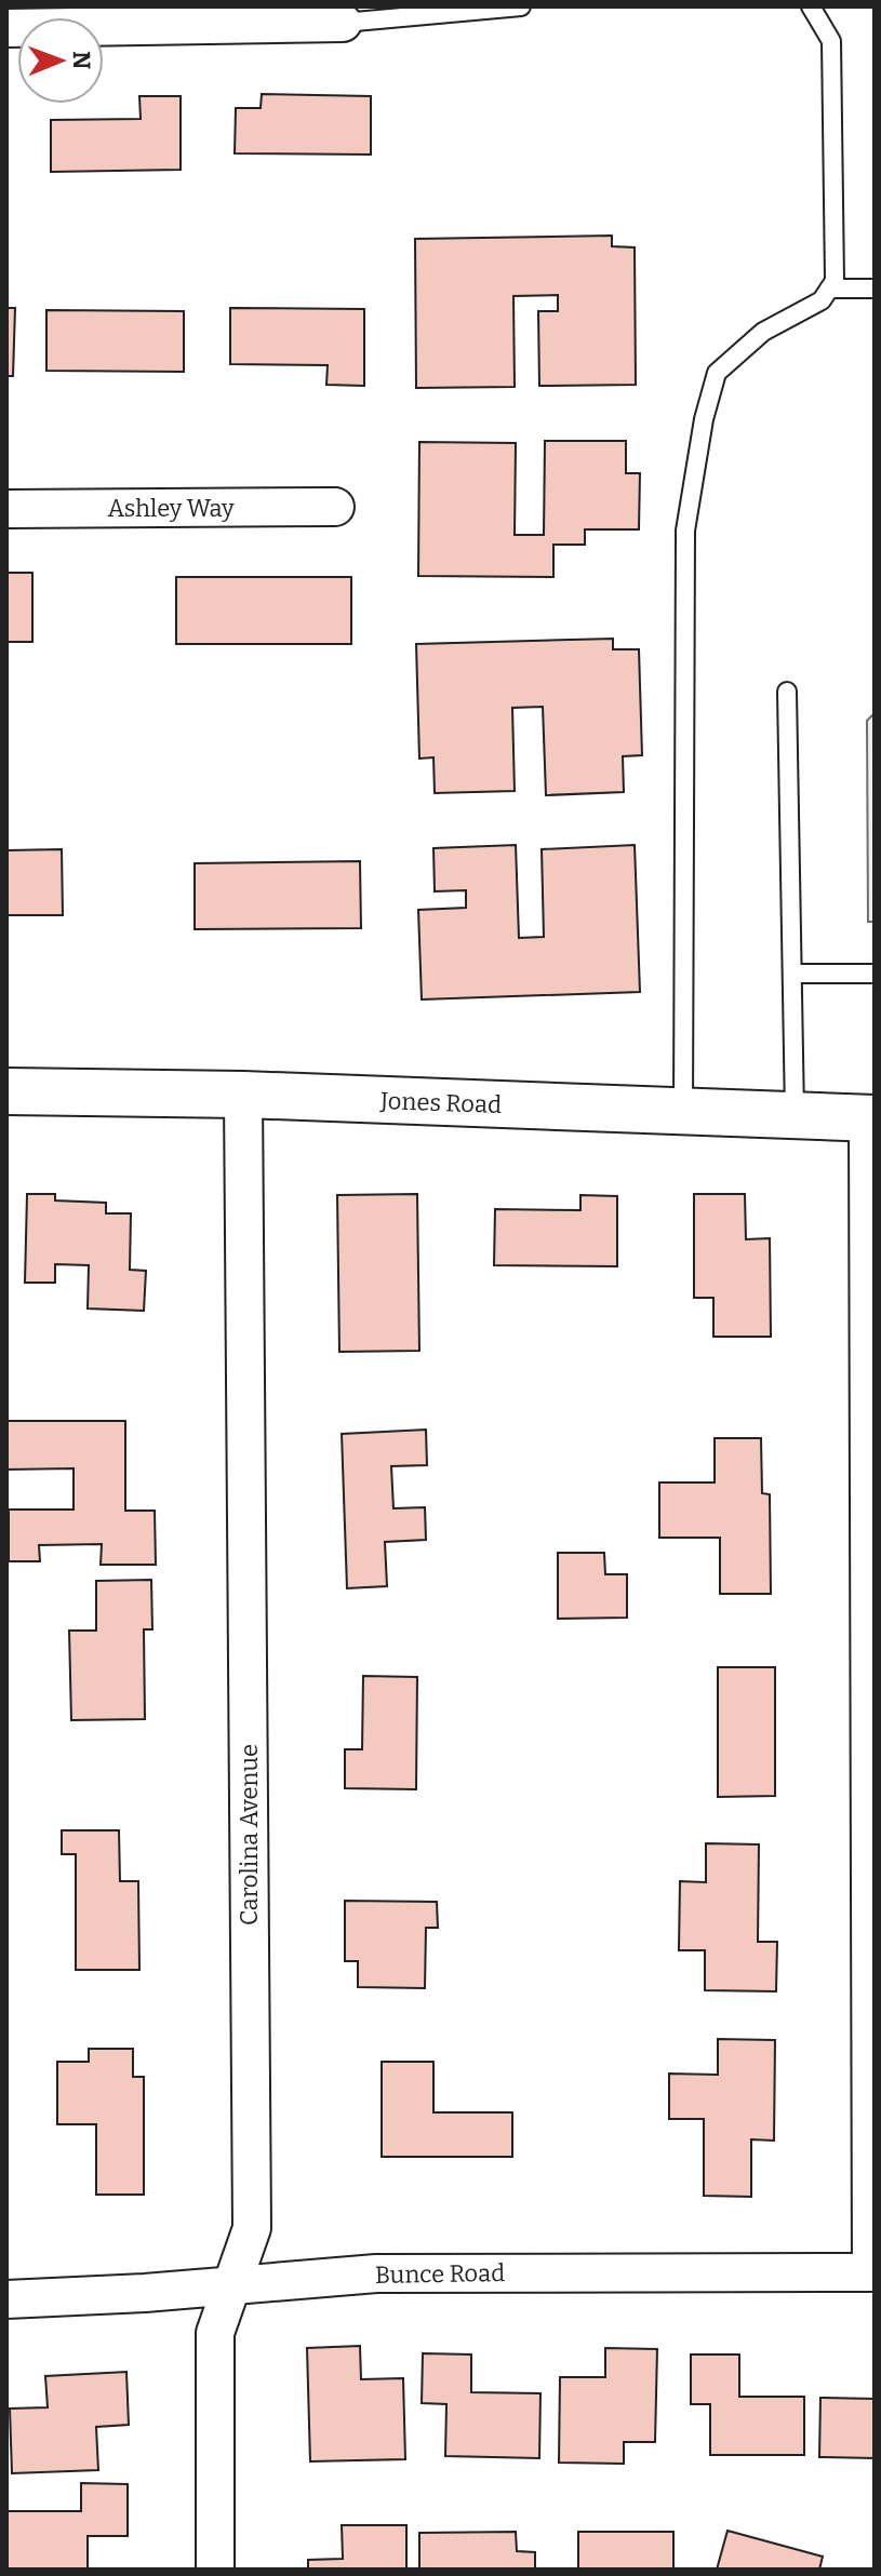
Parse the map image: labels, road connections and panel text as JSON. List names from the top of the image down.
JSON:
{
  "streets": {
    "street": [
      "Ashley Way",
      "Jones Road",
      "Carolina Avenue",
      "Bunce Road"
    ]
  },
  "crossings": [
    ["Jones Road", "Carolina Avenue"],
    ["Carolina Avenue", "Bunce Road"]
  ],
  "north": "right"
}
